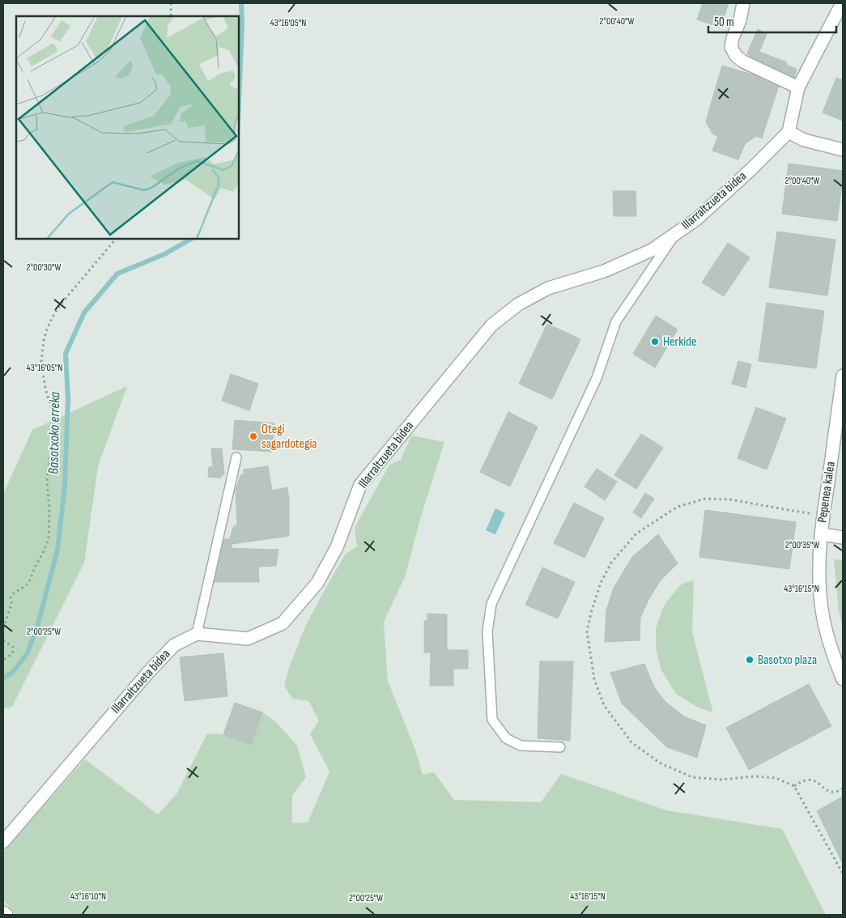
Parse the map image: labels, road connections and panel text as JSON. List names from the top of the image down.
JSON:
{
  "streets": {
    "street": ["Illarraltzueta bidea", "Pepenea kalea"]
  },
  "water": ["Basotxoko erreka"],
  "places": ["Herkide", "Otegi sagardotegia", "Basotxo plaza"],
  "scale_bar": "50 m",
  "coordinates": [
    "2°00'40\"W",
    "43°16'05\"N",
    "2°00'30\"W",
    "2°00'35\"W",
    "43°16'15\"N",
    "2°00'25\"W",
    "43°16'10\"N"
  ]
}
